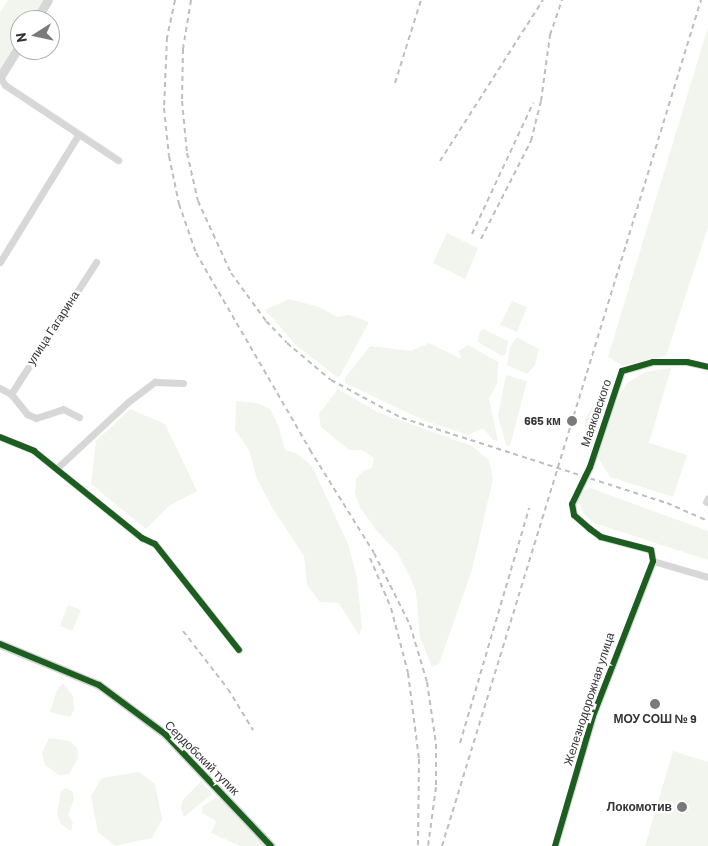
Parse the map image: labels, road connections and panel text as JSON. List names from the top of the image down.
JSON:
{
  "streets": {
    "street": [
      "улица Гагарина",
      "Маяковского",
      "Железнодорожная улица",
      "Сердобский тупик"
    ]
  },
  "crossings": [
    ["Маяковского", "Железнодорожная улица"]
  ],
  "places": ["665 км", "МОУ СОШ № 9", "Локомотив"],
  "north": "left"
}
